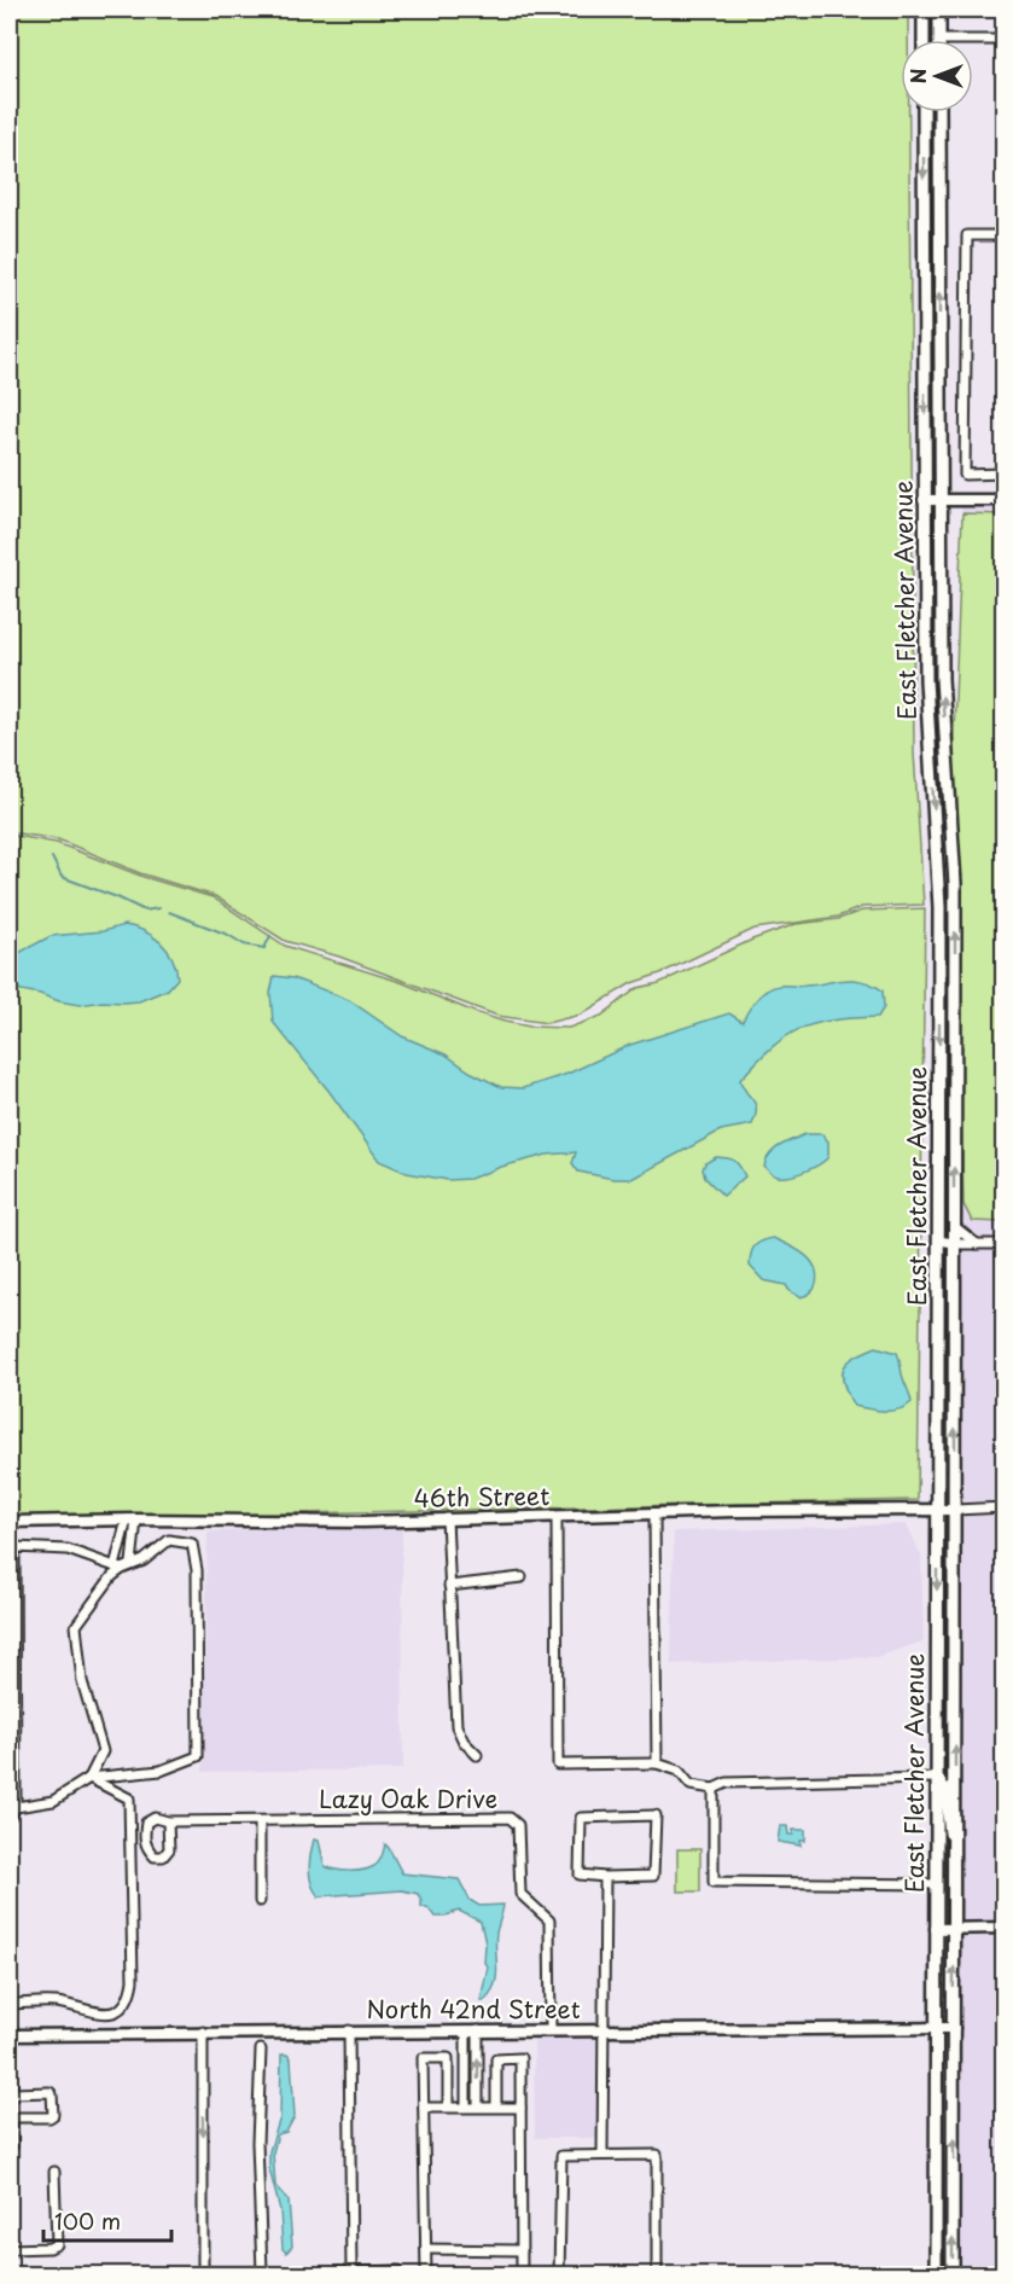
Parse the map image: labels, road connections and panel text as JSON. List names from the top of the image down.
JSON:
{
  "streets": {
    "main road": ["East Fletcher Avenue"],
    "street": ["46th Street", "Lazy Oak Drive", "North 42nd Street"]
  },
  "crossings": [
    ["East Fletcher Avenue", "46th Street"],
    ["East Fletcher Avenue", "North 42nd Street"],
    ["Lazy Oak Drive", "North 42nd Street"]
  ],
  "scale_bar": "100 m",
  "north": "left"
}
